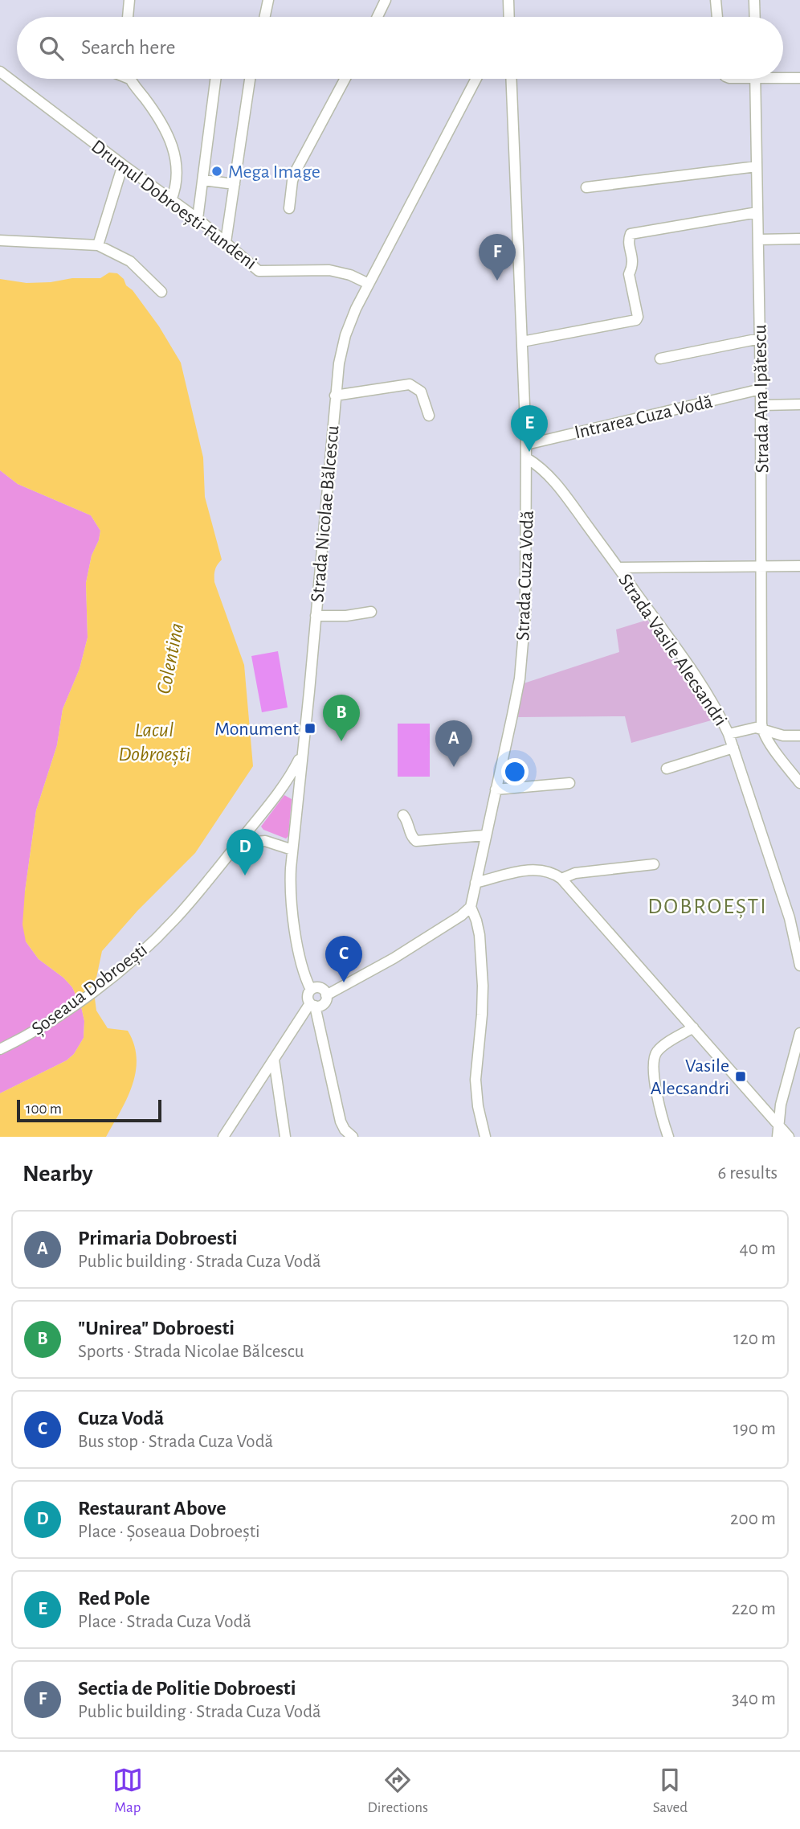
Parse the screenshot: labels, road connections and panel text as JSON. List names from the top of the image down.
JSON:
{
  "streets": {
    "street": [
      "Drumul Dobroești-Fundeni",
      "Strada Ana Ipătescu",
      "Intrarea Cuza Vodă",
      "Strada Nicolae Bălcescu",
      "Strada Cuza Vodă",
      "Strada Vasile Alecsandri",
      "Șoseaua Dobroești"
    ]
  },
  "crossings": [
    ["Drumul Dobroești-Fundeni", "Strada Nicolae Bălcescu"],
    ["Strada Ana Ipătescu", "Intrarea Cuza Vodă"],
    ["Intrarea Cuza Vodă", "Strada Cuza Vodă"],
    ["Strada Nicolae Bălcescu", "Șoseaua Dobroești"],
    ["Strada Cuza Vodă", "Strada Vasile Alecsandri"]
  ],
  "districts": ["DOBROEȘTI"],
  "water": ["Colentina", "Lacul Dobroești"],
  "places": {
    "other": ["Mega Image"],
    "transit": ["Monument", "Vasile Alecsandri"]
  },
  "scale_bar": "100 m",
  "page": {
    "search": "Search here",
    "pins": [
      "F",
      "E",
      "B",
      "A",
      "D",
      "C"
    ],
    "scale": "100 m",
    "heading": ["Nearby", "6 results"],
    "list": [
      {
        "mark": "A",
        "name": "Primaria Dobroesti",
        "note": "Public building · Strada Cuza Vodă",
        "value": "40 m"
      },
      {
        "mark": "B",
        "name": "\"Unirea\" Dobroesti",
        "note": "Sports · Strada Nicolae Bălcescu",
        "value": "120 m"
      },
      {
        "mark": "C",
        "name": "Cuza Vodă",
        "note": "Bus stop · Strada Cuza Vodă",
        "value": "190 m"
      },
      {
        "mark": "D",
        "name": "Restaurant Above",
        "note": "Place · Șoseaua Dobroești",
        "value": "200 m"
      },
      {
        "mark": "E",
        "name": "Red Pole",
        "note": "Place · Strada Cuza Vodă",
        "value": "220 m"
      },
      {
        "mark": "F",
        "name": "Sectia de Politie Dobroesti",
        "note": "Public building · Strada Cuza Vodă",
        "value": "340 m"
      }
    ],
    "nav": ["Map", "Directions", "Saved"]
  }
}
